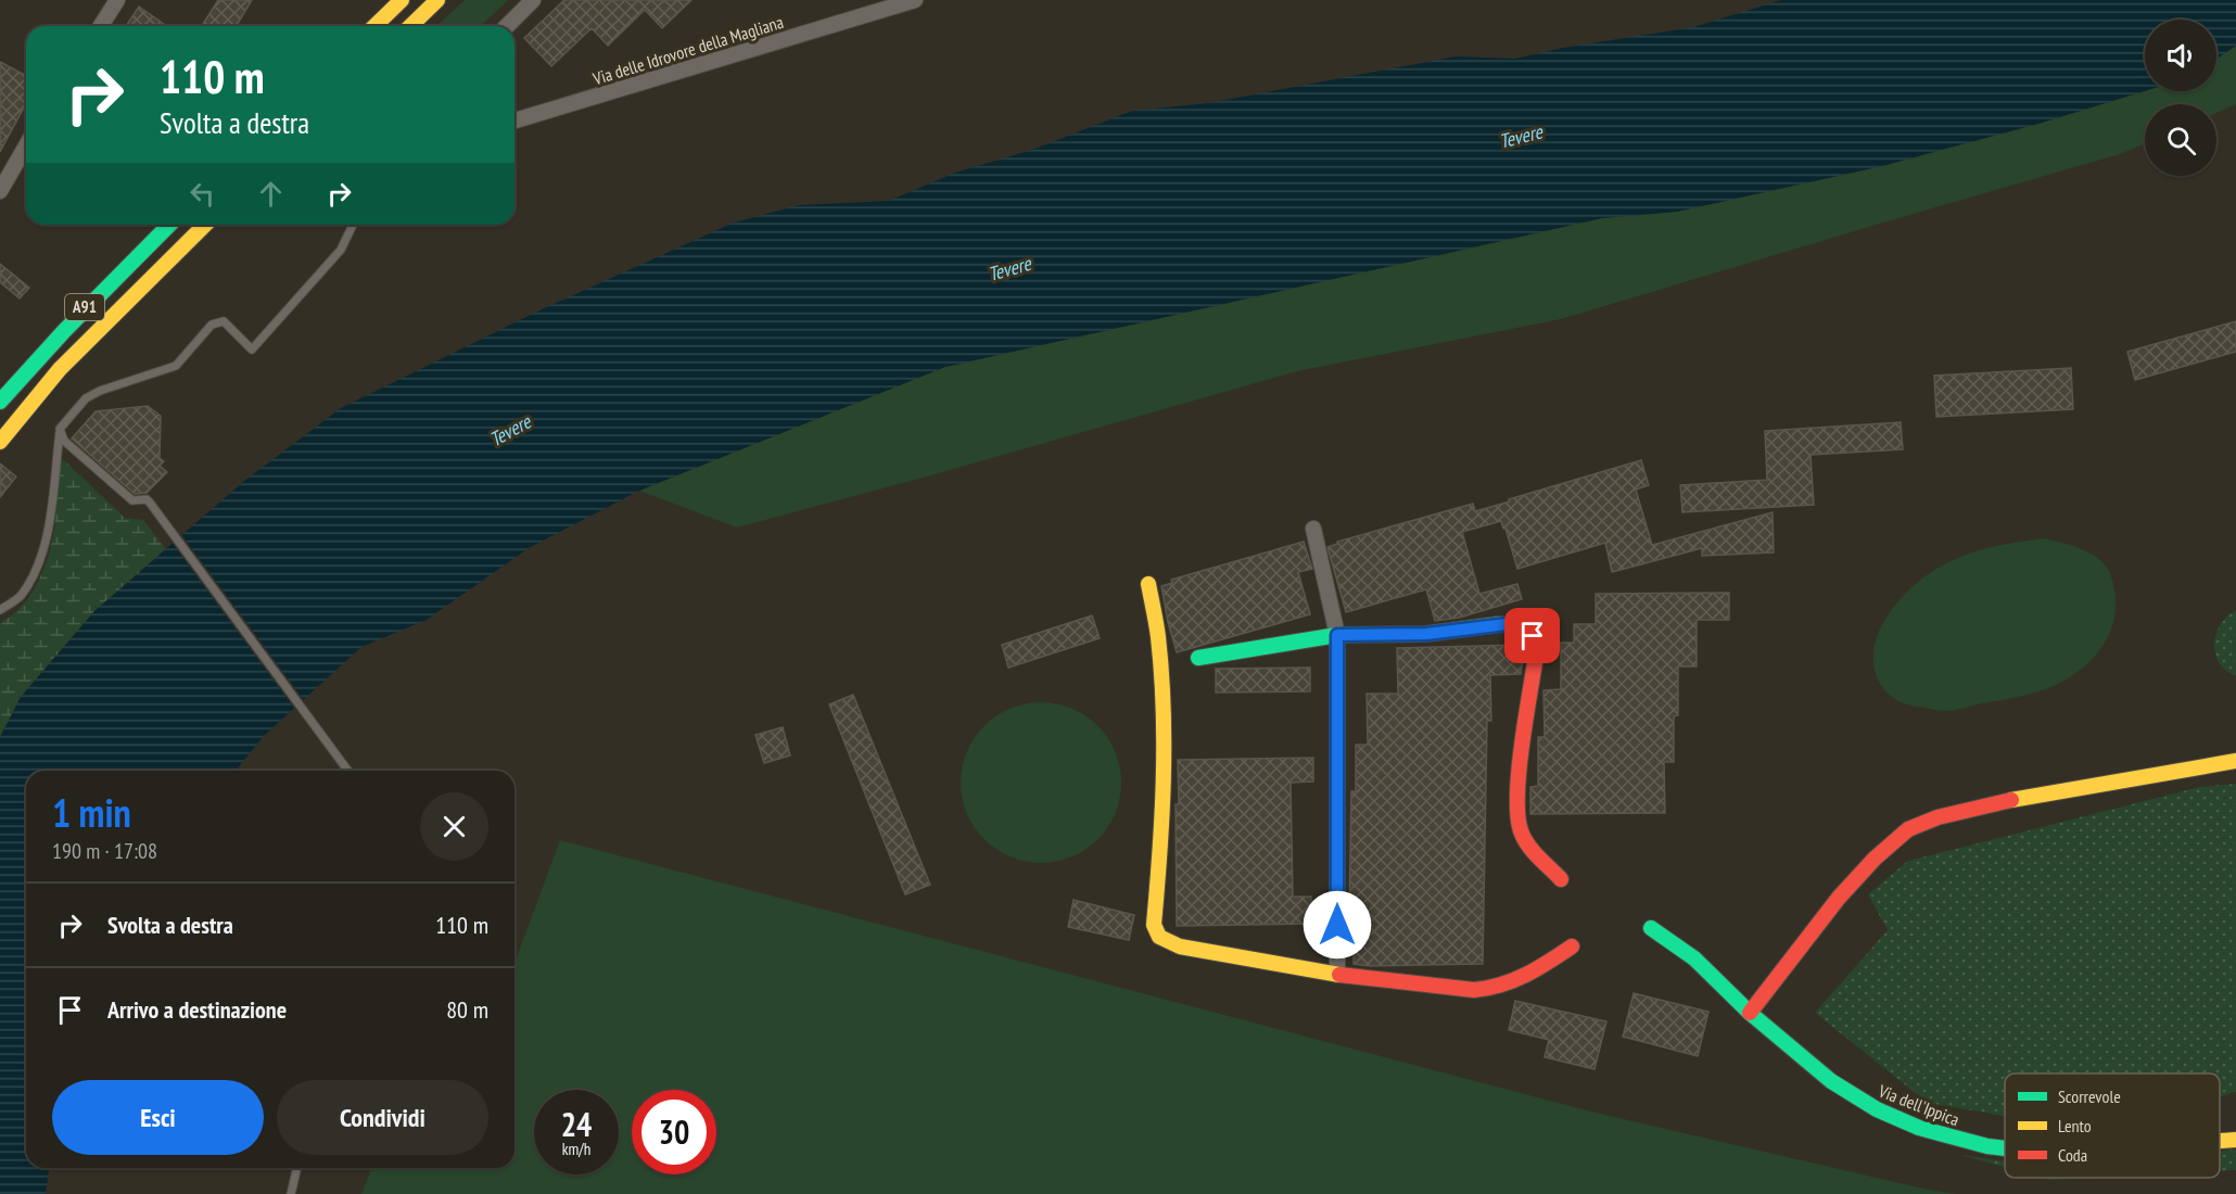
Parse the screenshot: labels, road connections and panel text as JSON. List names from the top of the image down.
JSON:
{
  "streets": {
    "main road": ["A91", "Via dell'Ippica"],
    "street": ["Via delle Idrovore della Magliana"]
  },
  "water": ["Tevere"],
  "legend": ["Scorrevole", "Lento", "Coda"],
  "page": {
    "turn": ["110 m", "Svolta a destra"],
    "heading": ["1 min", "190 m · 17:08"],
    "list": [
      {
        "name": "Svolta a destra",
        "value": "110 m"
      },
      {
        "name": "Arrivo a destinazione",
        "value": "80 m"
      }
    ],
    "buttons": ["Esci", "Condividi"],
    "speed": "24 km/h",
    "limit": "30"
  }
}
